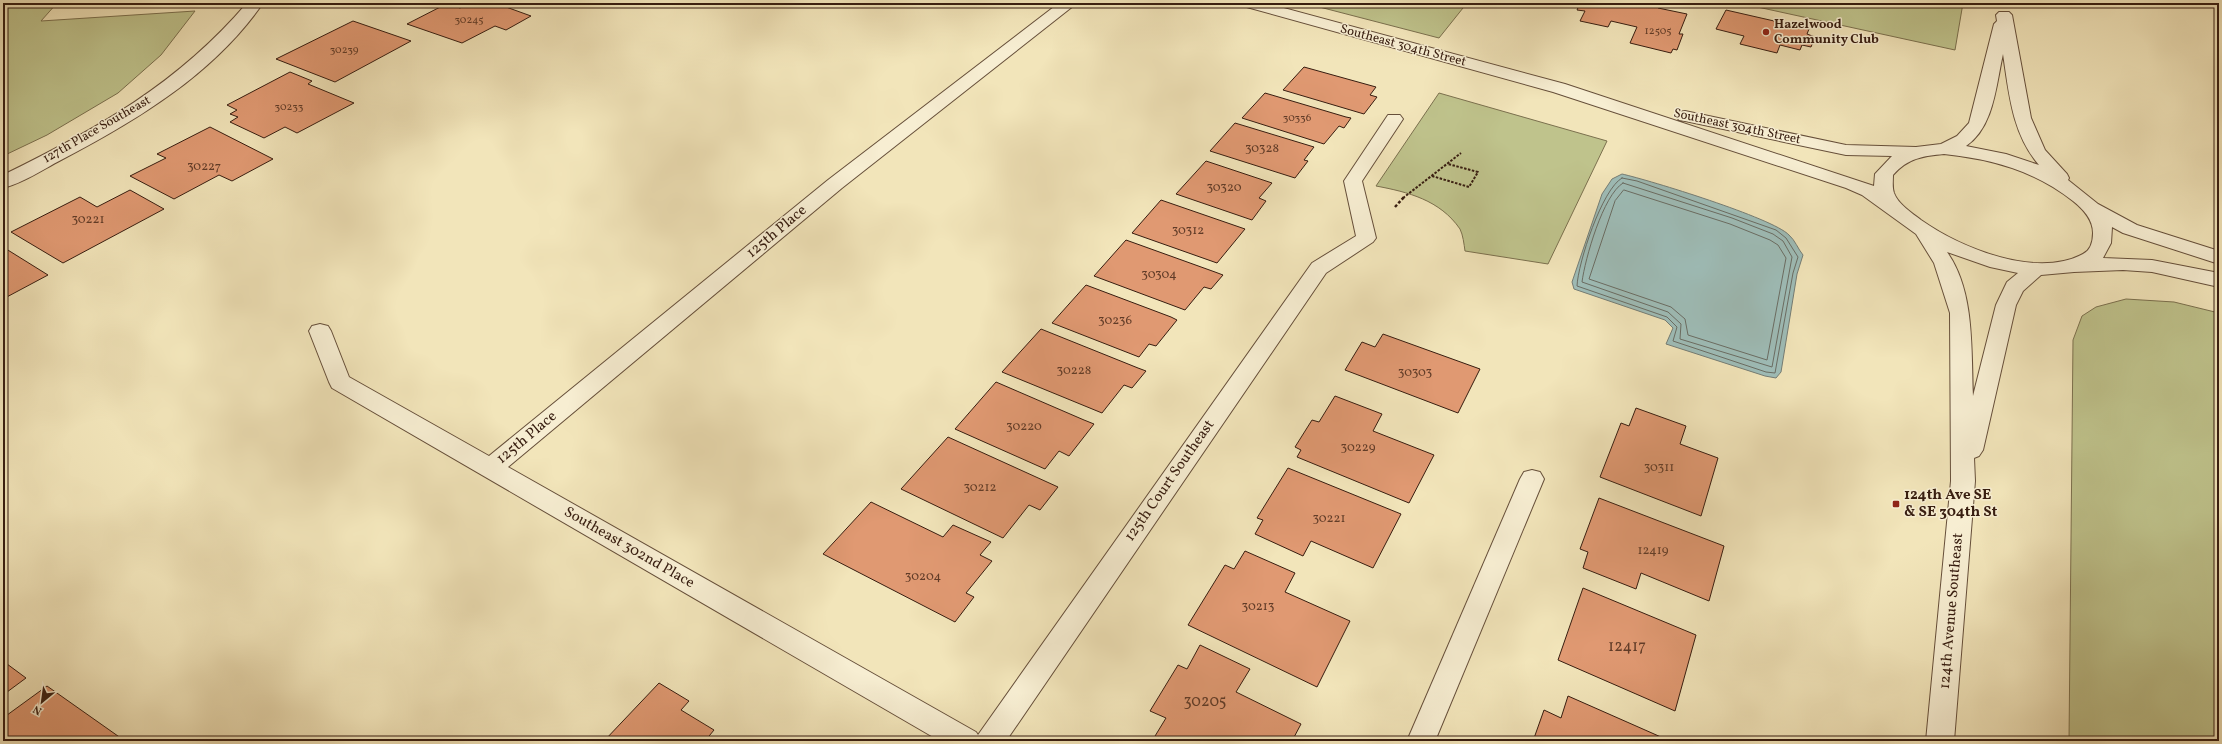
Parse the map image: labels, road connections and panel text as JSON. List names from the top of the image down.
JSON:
{
  "streets": {
    "street": [
      "Southeast 304th Street",
      "127th Place Southeast",
      "125th Place",
      "125th Court Southeast",
      "Southeast 302nd Place",
      "124th Avenue Southeast"
    ]
  },
  "crossings": [
    ["125th Place", "Southeast 302nd Place"]
  ],
  "places": {
    "other": ["Hazelwood Community Club"],
    "transit": ["124th Ave SE & SE 304th St"]
  },
  "house_numbers": [
    "30245",
    "12505",
    "30239",
    "30233",
    "30336",
    "30328",
    "30227",
    "30320",
    "30221",
    "30312",
    "30304",
    "30236",
    "30228",
    "30303",
    "30220",
    "30229",
    "30311",
    "30212",
    "30221",
    "12419",
    "30204",
    "30213",
    "12417",
    "30205"
  ],
  "north": "bottom left"
}
